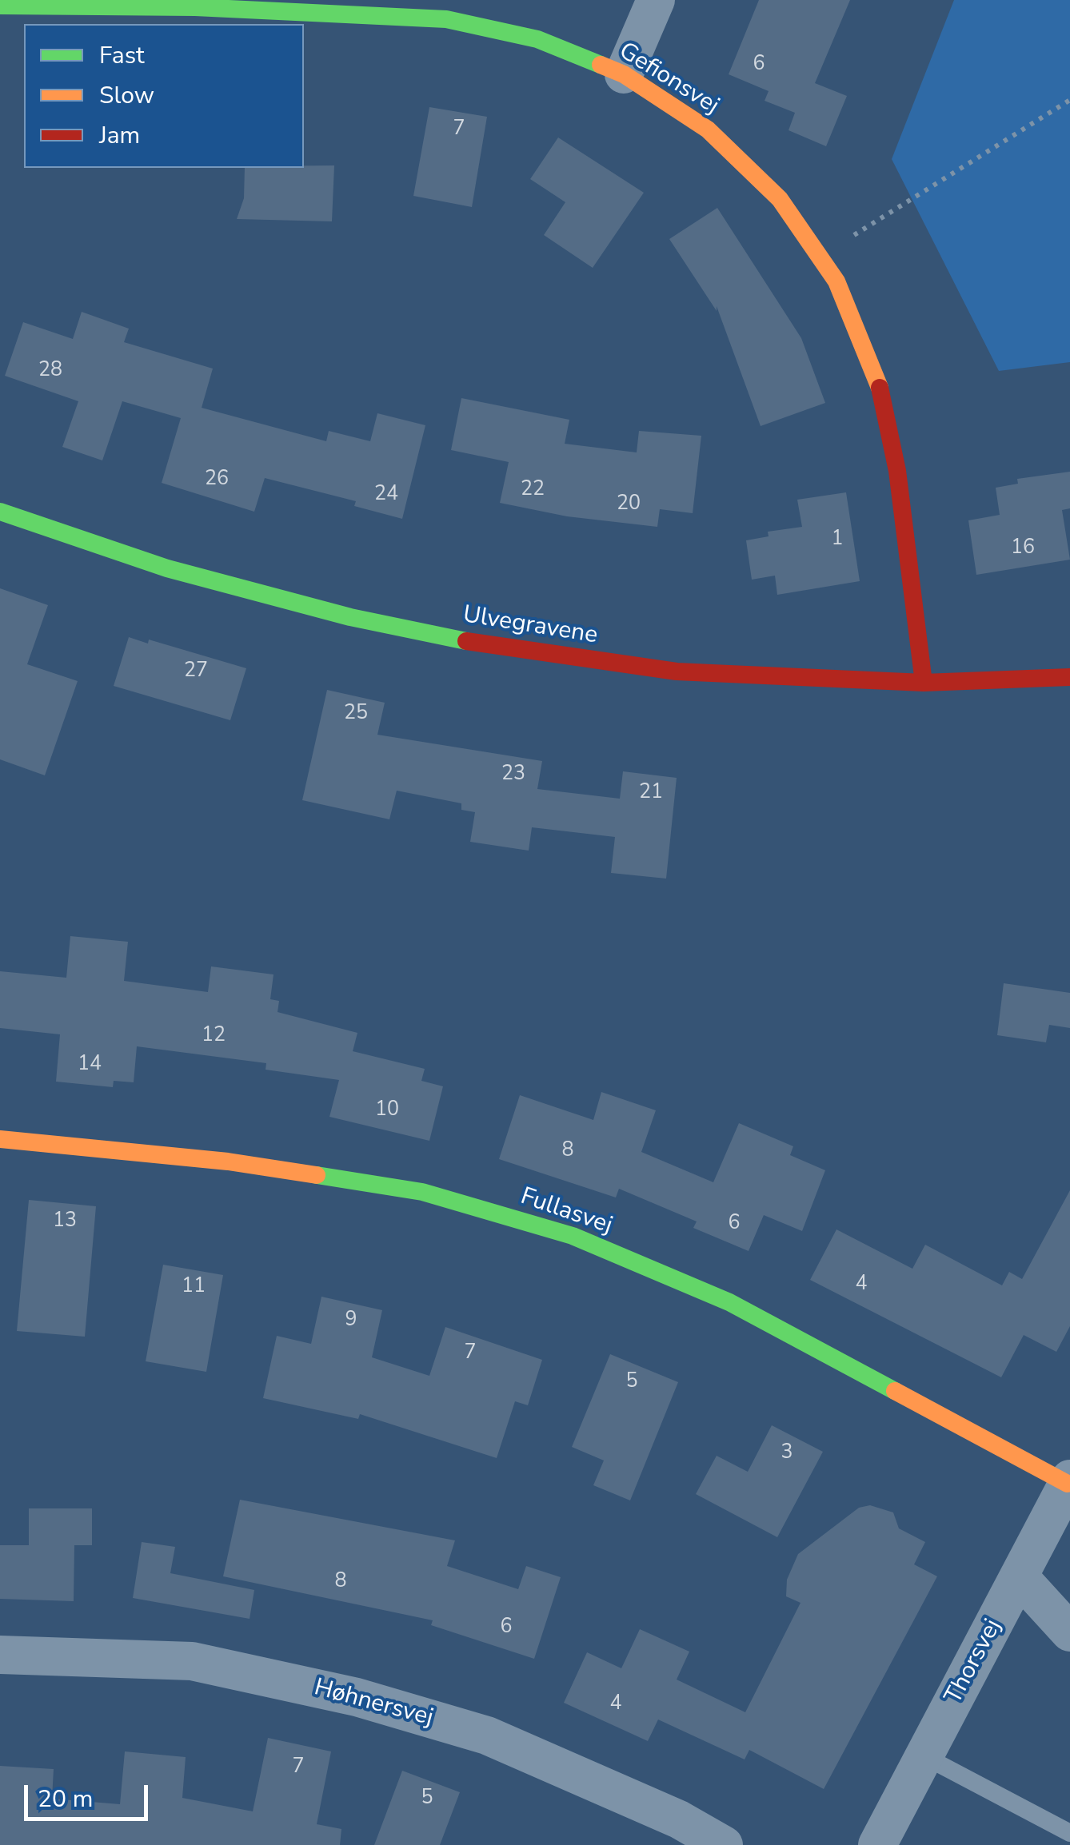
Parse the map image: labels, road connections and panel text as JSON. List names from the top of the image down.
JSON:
{
  "streets": {
    "street": [
      "Gefionsvej",
      "Ulvegravene",
      "Fullasvej",
      "Thorsvej",
      "Høhnersvej"
    ]
  },
  "crossings": [
    ["Gefionsvej", "Ulvegravene"],
    ["Fullasvej", "Thorsvej"]
  ],
  "house_numbers": [
    "6",
    "7",
    "28",
    "26",
    "22",
    "24",
    "20",
    "1",
    "16",
    "27",
    "25",
    "23",
    "21",
    "12",
    "14",
    "10",
    "8",
    "13",
    "6",
    "4",
    "11",
    "9",
    "7",
    "5",
    "3",
    "8",
    "6",
    "4",
    "7",
    "5"
  ],
  "legend": ["Fast", "Slow", "Jam"],
  "scale_bar": "20 m"
}
